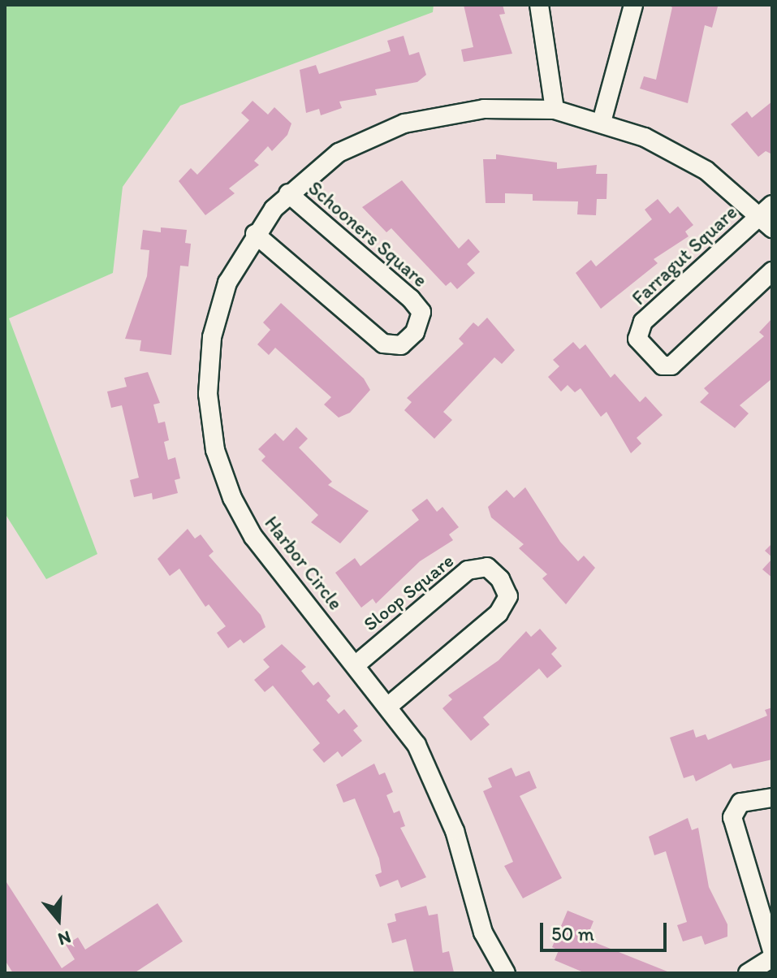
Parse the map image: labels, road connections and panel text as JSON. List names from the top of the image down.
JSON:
{
  "streets": {
    "street": [
      "Schooners Square",
      "Farragut Square",
      "Harbor Circle",
      "Sloop Square"
    ]
  },
  "crossings": [
    ["Schooners Square", "Harbor Circle"],
    ["Farragut Square", "Harbor Circle"],
    ["Harbor Circle", "Sloop Square"]
  ],
  "scale_bar": "50 m",
  "north": "bottom"
}
